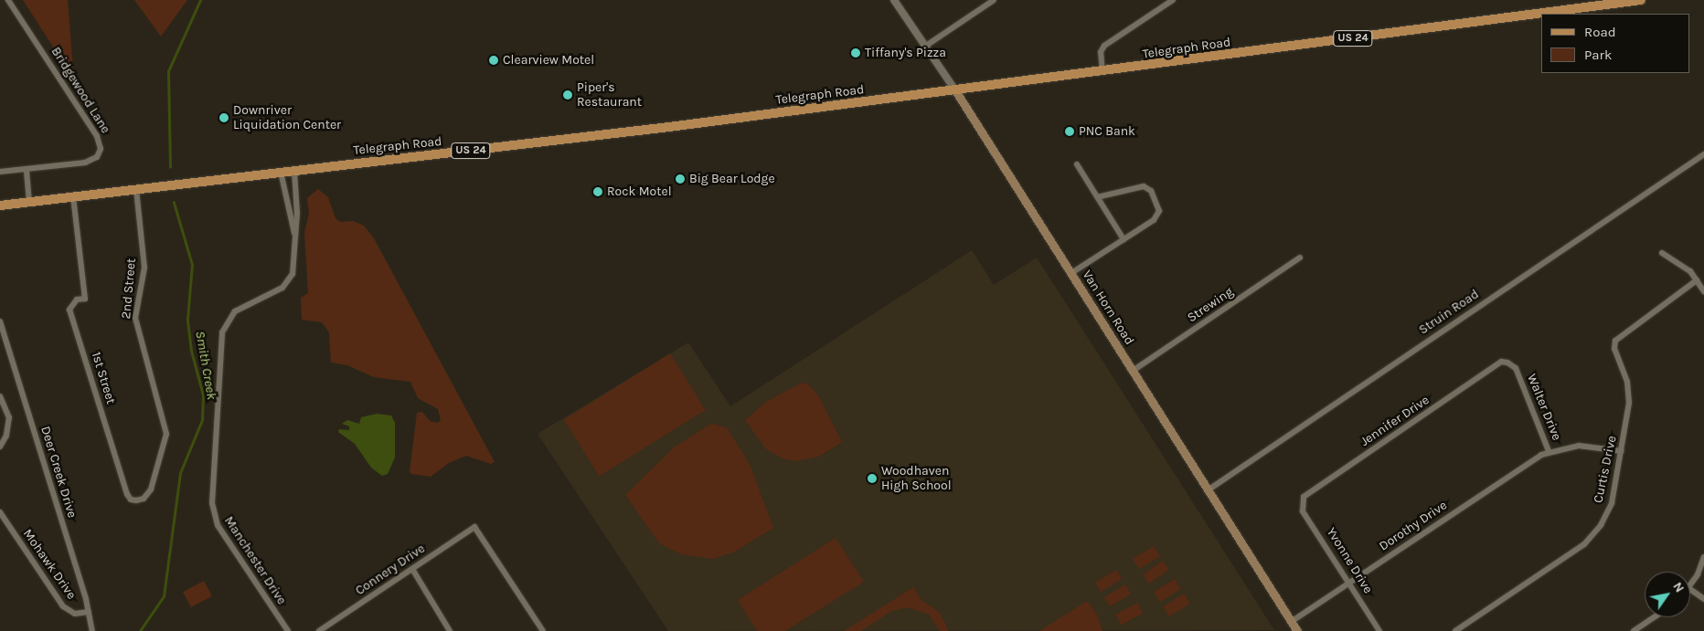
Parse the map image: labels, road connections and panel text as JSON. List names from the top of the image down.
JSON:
{
  "streets": {
    "main road": ["US 24", "Telegraph Road", "Van Horn Road"],
    "street": [
      "Bridgewood Lane",
      "2nd Street",
      "Strewing",
      "Struin Road",
      "1st Street",
      "Walter Drive",
      "Jennifer Drive",
      "Curtis Drive",
      "Deer Creek Drive",
      "Dorothy Drive",
      "Manchester Drive",
      "Yvonne Drive",
      "Mohawk Drive",
      "Connery Drive"
    ]
  },
  "crossings": [
    ["Telegraph Road", "2nd Street"],
    ["Telegraph Road", "Van Horn Road"],
    ["Telegraph Road", "1st Street"],
    ["Telegraph Road", "Manchester Drive"],
    ["2nd Street", "1st Street"],
    ["Strewing", "Van Horn Road"],
    ["Van Horn Road", "Struin Road"],
    ["Van Horn Road", "Dorothy Drive"],
    ["Walter Drive", "Jennifer Drive"],
    ["Walter Drive", "Curtis Drive"],
    ["Walter Drive", "Dorothy Drive"],
    ["Jennifer Drive", "Yvonne Drive"],
    ["Deer Creek Drive", "Mohawk Drive"],
    ["Dorothy Drive", "Yvonne Drive"]
  ],
  "water": ["Smith Creek"],
  "places": [
    "Tiffany's Pizza",
    "Clearview Motel",
    "Piper's Restaurant",
    "Downriver Liquidation Center",
    "PNC Bank",
    "Big Bear Lodge",
    "Rock Motel",
    "Woodhaven High School"
  ],
  "legend": ["Road", "Park"],
  "north": "top right"
}
